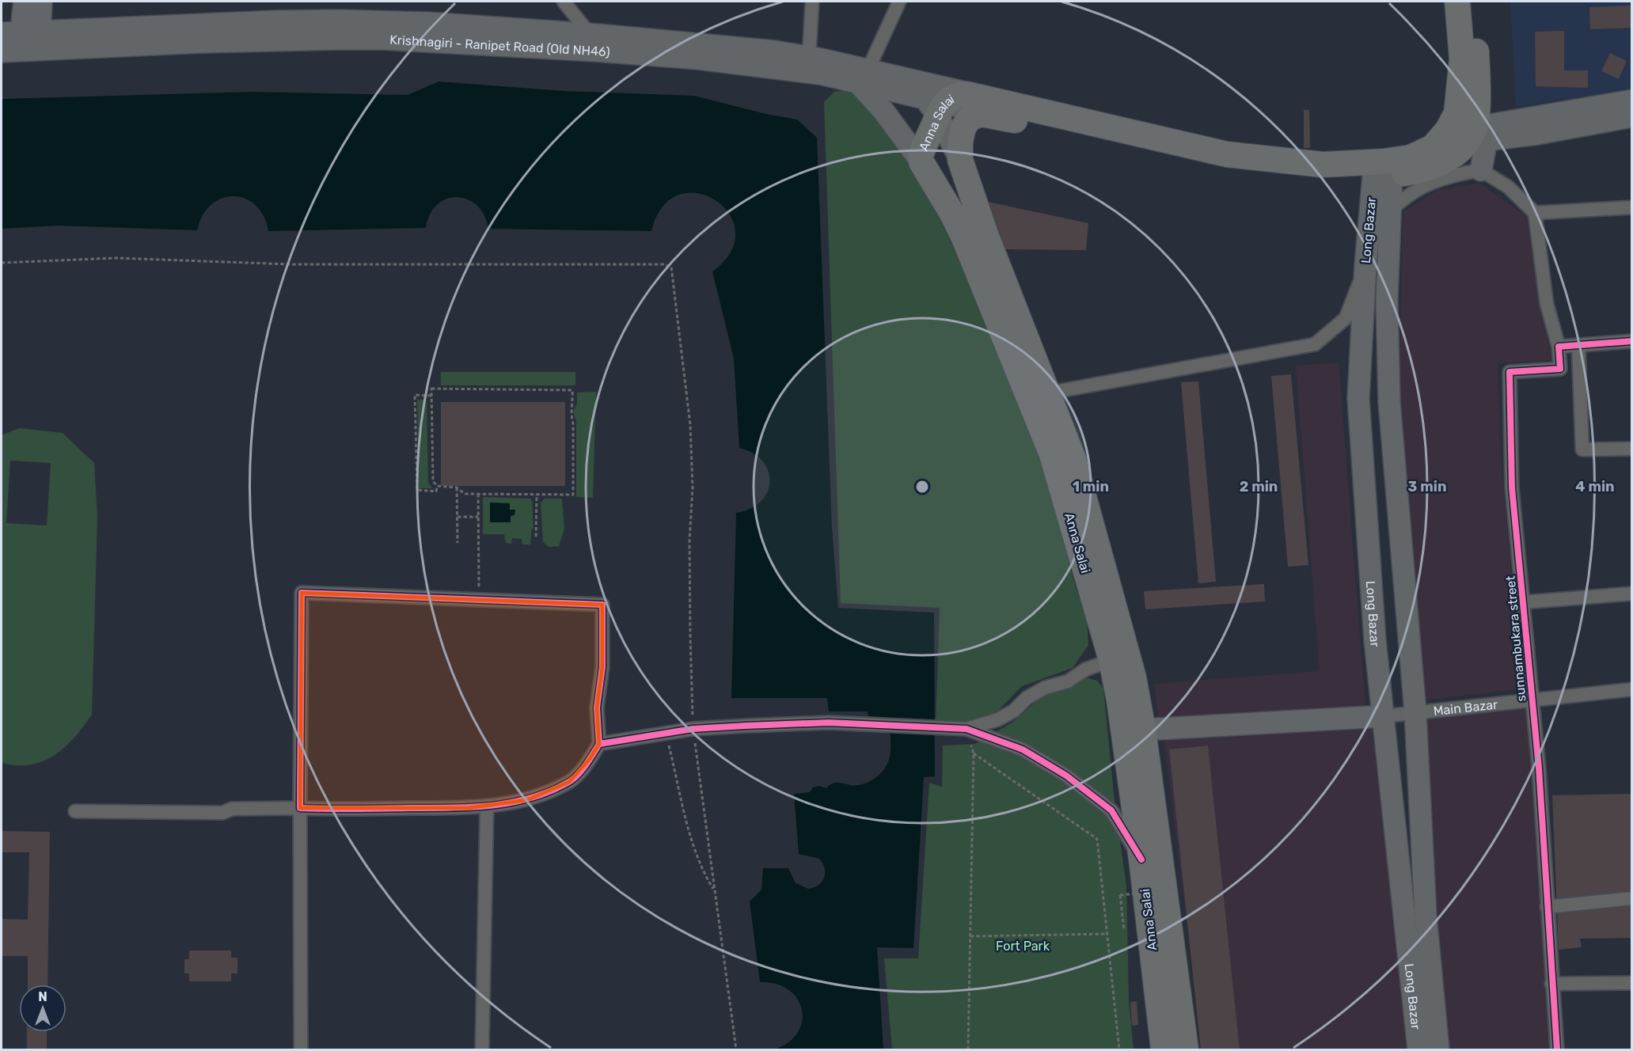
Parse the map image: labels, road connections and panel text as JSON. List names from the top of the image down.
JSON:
{
  "streets": {
    "highway": ["Anna Salai"],
    "main road": ["Krishnagiri - Ranipet Road (Old NH46)", "Long Bazar"],
    "street": ["sunnambukara street", "Main Bazar"]
  },
  "crossings": [
    ["Krishnagiri - Ranipet Road (Old NH46)", "Anna Salai"],
    ["Long Bazar", "Main Bazar"],
    ["sunnambukara street", "Main Bazar"]
  ],
  "parks": ["Fort Park"],
  "north": "top",
  "rings": [
    "1 min",
    "2 min",
    "3 min",
    "4 min"
  ]
}
